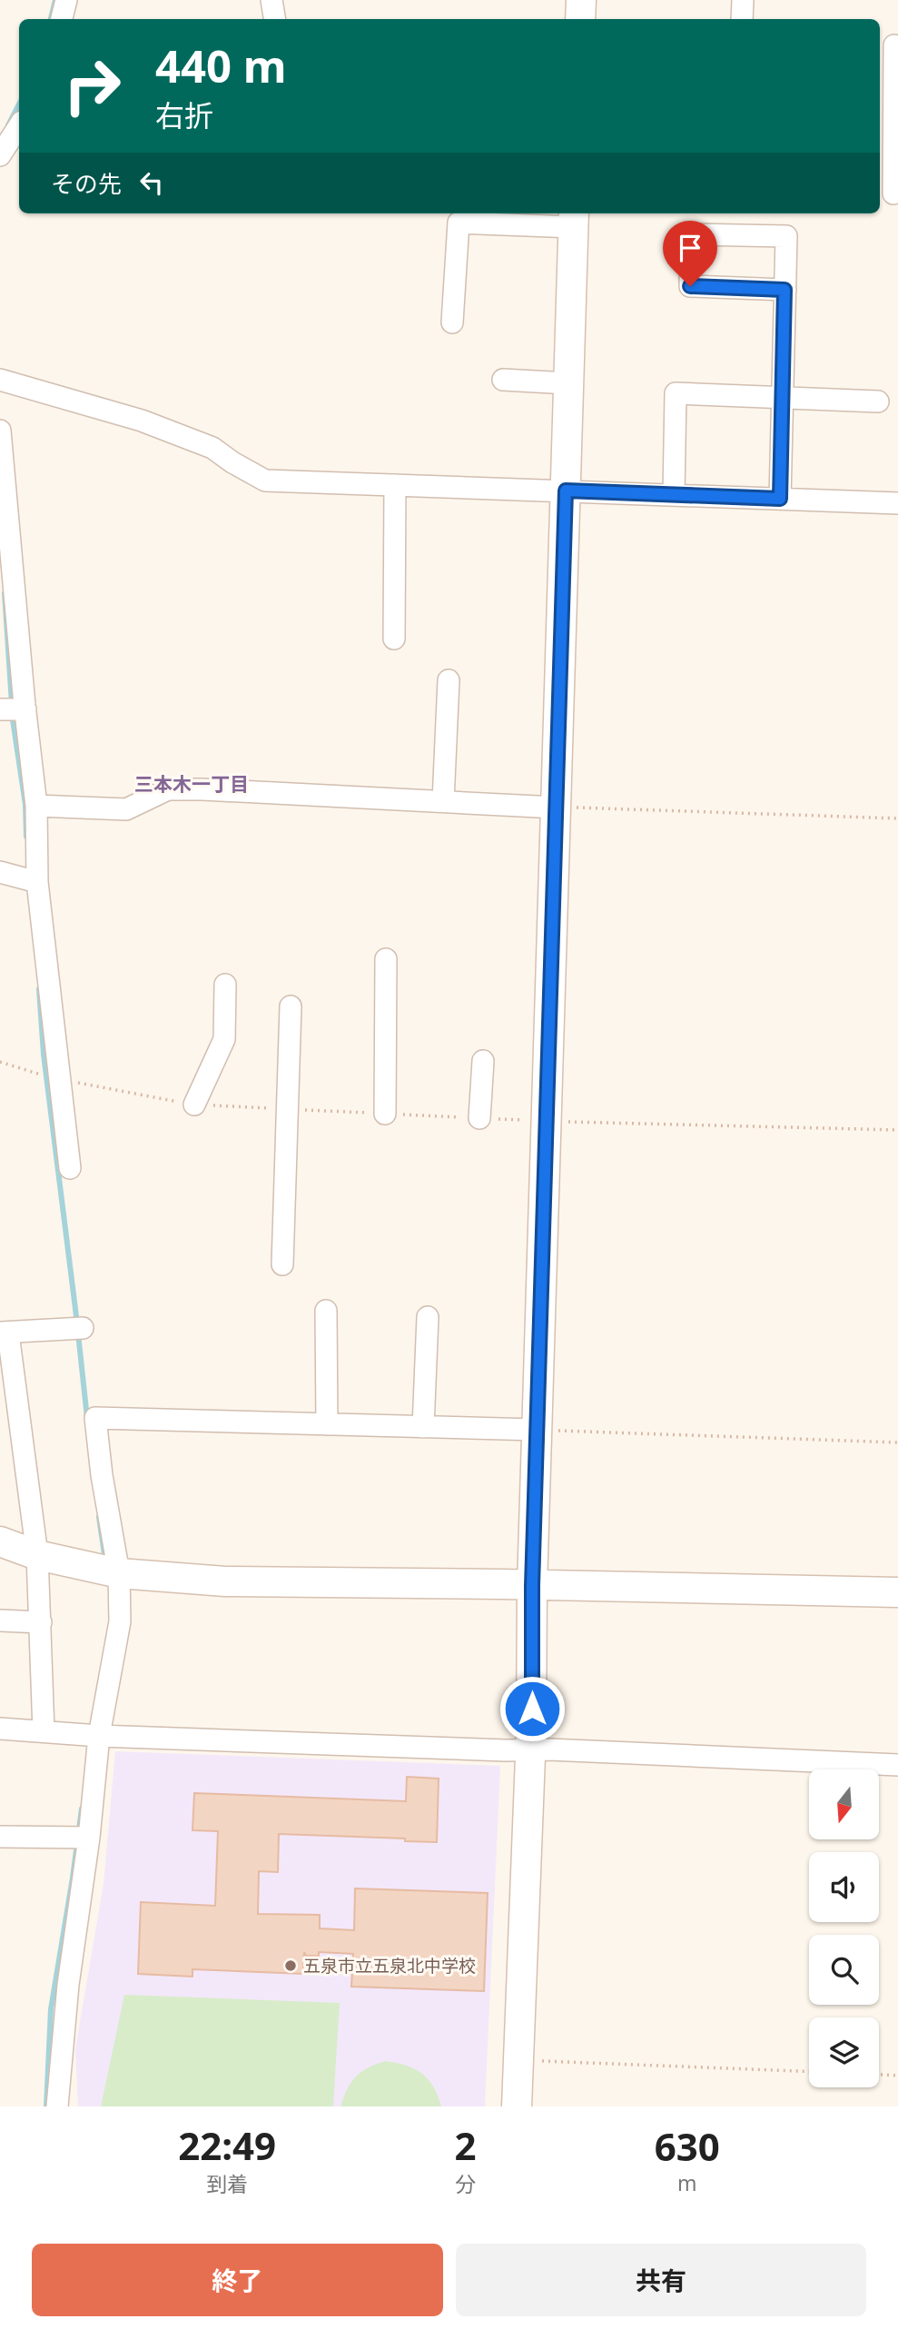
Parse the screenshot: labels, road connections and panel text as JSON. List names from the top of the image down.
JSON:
{
  "districts": ["三本木一丁目"],
  "places": ["五泉市立五泉北中学校"],
  "north": "bottom",
  "page": {
    "turn": ["440 m", "右折"],
    "then": "その先",
    "eta": [
      "22:49",
      "到着",
      "2",
      "分",
      "630",
      "m"
    ],
    "buttons": ["終了", "共有"]
  }
}
